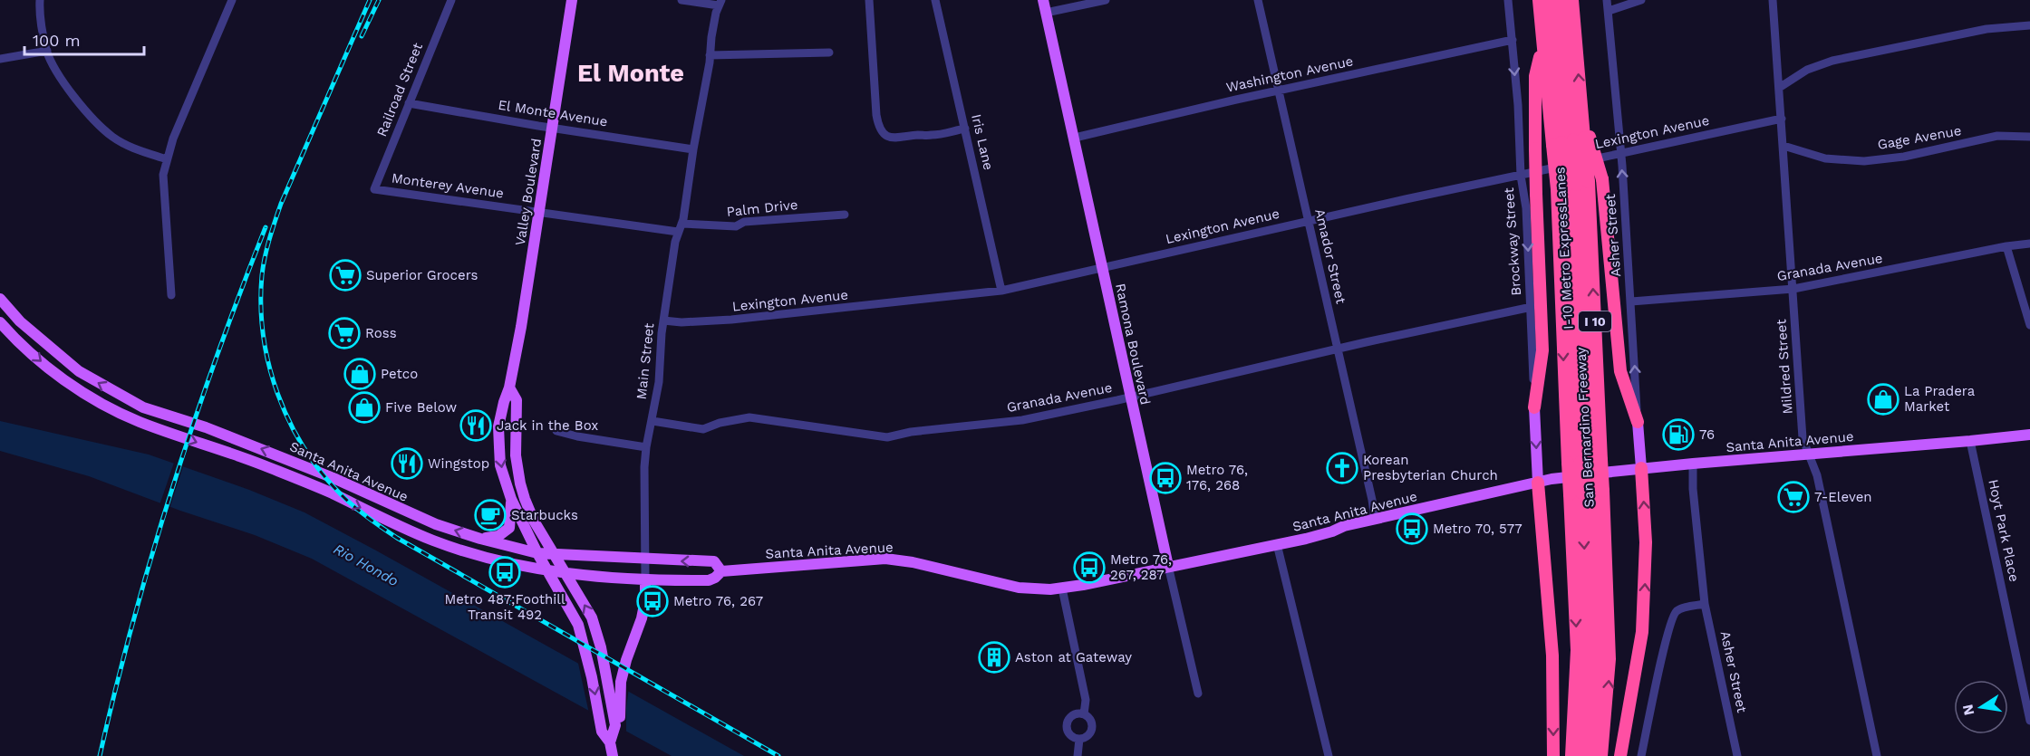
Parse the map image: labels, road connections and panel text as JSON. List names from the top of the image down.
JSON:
{
  "streets": {
    "highway": ["I 10", "San Bernardino Freeway"],
    "main road": [
      "Valley Boulevard",
      "Asher Street",
      "Brockway Street",
      "Ramona Boulevard",
      "Main Street",
      "Santa Anita Avenue"
    ],
    "street": [
      "Washington Avenue",
      "Railroad Street",
      "El Monte Avenue",
      "Lexington Avenue",
      "Gage Avenue",
      "Iris Lane",
      "Monterey Avenue",
      "Palm Drive",
      "Amador Street",
      "Granada Avenue",
      "Mildred Street",
      "Hoyt Park Place"
    ]
  },
  "crossings": [
    ["Washington Avenue", "Brockway Street"],
    ["Washington Avenue", "Amador Street"],
    ["Washington Avenue", "Ramona Boulevard"],
    ["Railroad Street", "El Monte Avenue"],
    ["Railroad Street", "Monterey Avenue"],
    ["El Monte Avenue", "Valley Boulevard"],
    ["El Monte Avenue", "Main Street"],
    ["Lexington Avenue", "Iris Lane"],
    ["Lexington Avenue", "Asher Street"],
    ["Lexington Avenue", "Brockway Street"],
    ["Lexington Avenue", "Amador Street"],
    ["Lexington Avenue", "Ramona Boulevard"],
    ["Lexington Avenue", "Main Street"],
    ["Lexington Avenue", "Mildred Street"],
    ["Gage Avenue", "Mildred Street"],
    ["Monterey Avenue", "Valley Boulevard"],
    ["Monterey Avenue", "Palm Drive"],
    ["Monterey Avenue", "Main Street"],
    ["Valley Boulevard", "Main Street"],
    ["Valley Boulevard", "Santa Anita Avenue"],
    ["Palm Drive", "Main Street"],
    ["Asher Street", "Granada Avenue"],
    ["Asher Street", "Santa Anita Avenue"],
    ["Brockway Street", "Granada Avenue"],
    ["Brockway Street", "Santa Anita Avenue"],
    ["Amador Street", "Granada Avenue"],
    ["Amador Street", "Santa Anita Avenue"],
    ["Granada Avenue", "Ramona Boulevard"],
    ["Granada Avenue", "Main Street"],
    ["Granada Avenue", "Mildred Street"],
    ["Ramona Boulevard", "Santa Anita Avenue"],
    ["Main Street", "Santa Anita Avenue"],
    ["Mildred Street", "Santa Anita Avenue"],
    ["Santa Anita Avenue", "Hoyt Park Place"]
  ],
  "one_way": ["Asher Street", "Brockway Street"],
  "districts": ["El Monte"],
  "water": ["Rio Hondo"],
  "places": {
    "supermarket": ["Superior Grocers", "Ross", "7-Eleven"],
    "shop": ["Petco", "La Pradera Market", "Five Below"],
    "restaurant": ["Jack in the Box", "Wingstop"],
    "fuel station": ["76"],
    "church": ["Korean Presbyterian Church"],
    "bus stop": [
      "Metro 76, 176, 268",
      "Metro 70, 577",
      "Metro 76, 267, 287",
      "Metro 487;Foothill Transit 492",
      "Metro 76, 267"
    ],
    "cafe": ["Starbucks"],
    "building": ["Aston at Gateway"]
  },
  "scale_bar": "100 m",
  "north": "left"
}
